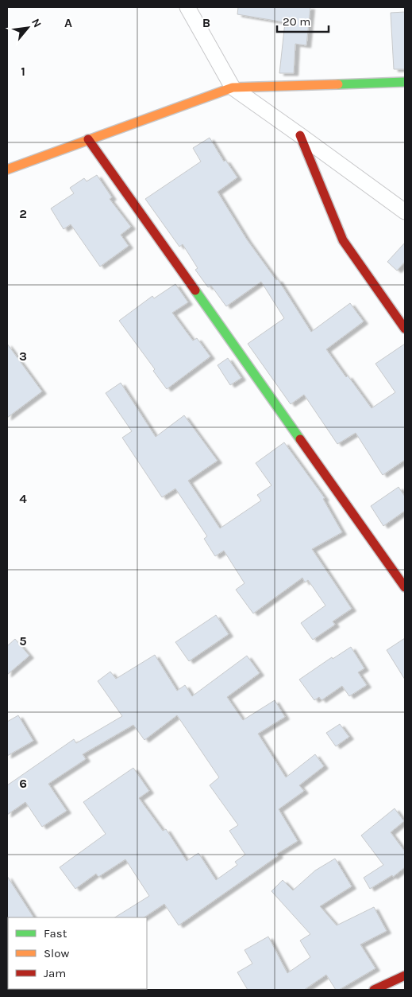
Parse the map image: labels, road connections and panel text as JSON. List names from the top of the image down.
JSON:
{
  "legend": ["Fast", "Slow", "Jam"],
  "scale_bar": "20 m",
  "north": "top right",
  "grid": {
    "columns": ["A", "B"],
    "rows": [
      "1",
      "2",
      "3",
      "4",
      "5",
      "6"
    ]
  }
}
